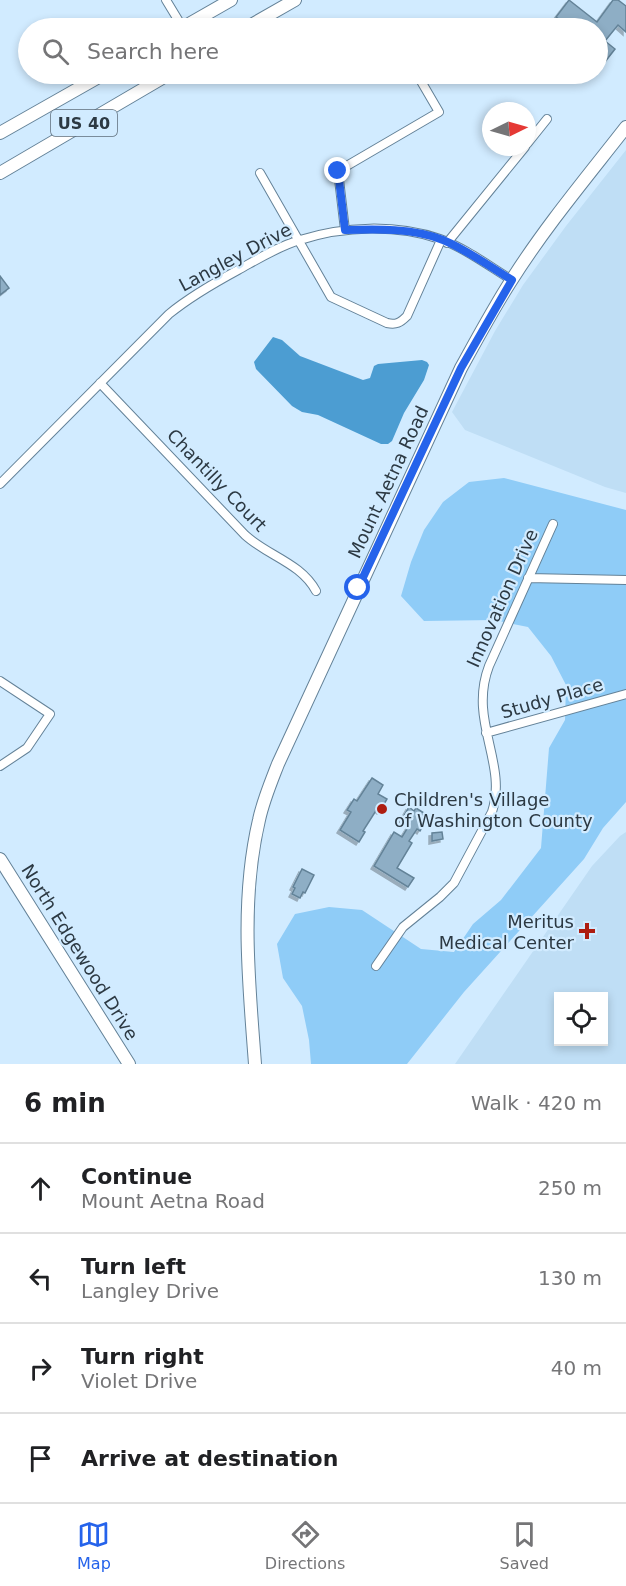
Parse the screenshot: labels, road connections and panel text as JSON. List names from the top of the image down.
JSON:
{
  "streets": {
    "street": [
      "US 40",
      "Langley Drive",
      "Chantilly Court",
      "Mount Aetna Road",
      "Innovation Drive",
      "Study Place",
      "North Edgewood Drive"
    ]
  },
  "crossings": [
    ["Langley Drive", "Chantilly Court"],
    ["Langley Drive", "Mount Aetna Road"],
    ["Innovation Drive", "Study Place"]
  ],
  "places": {
    "other": ["Children's Village of Washington County"],
    "health": ["Meritus Medical Center"]
  },
  "north": "right",
  "page": {
    "search": "Search here",
    "heading": ["6 min", "Walk · 420 m"],
    "list": [
      ["Continue", "Mount Aetna Road", "250 m"],
      ["Turn left", "Langley Drive", "130 m"],
      ["Turn right", "Violet Drive", "40 m"],
      "Arrive at destination"
    ],
    "nav": ["Map", "Directions", "Saved"]
  }
}
